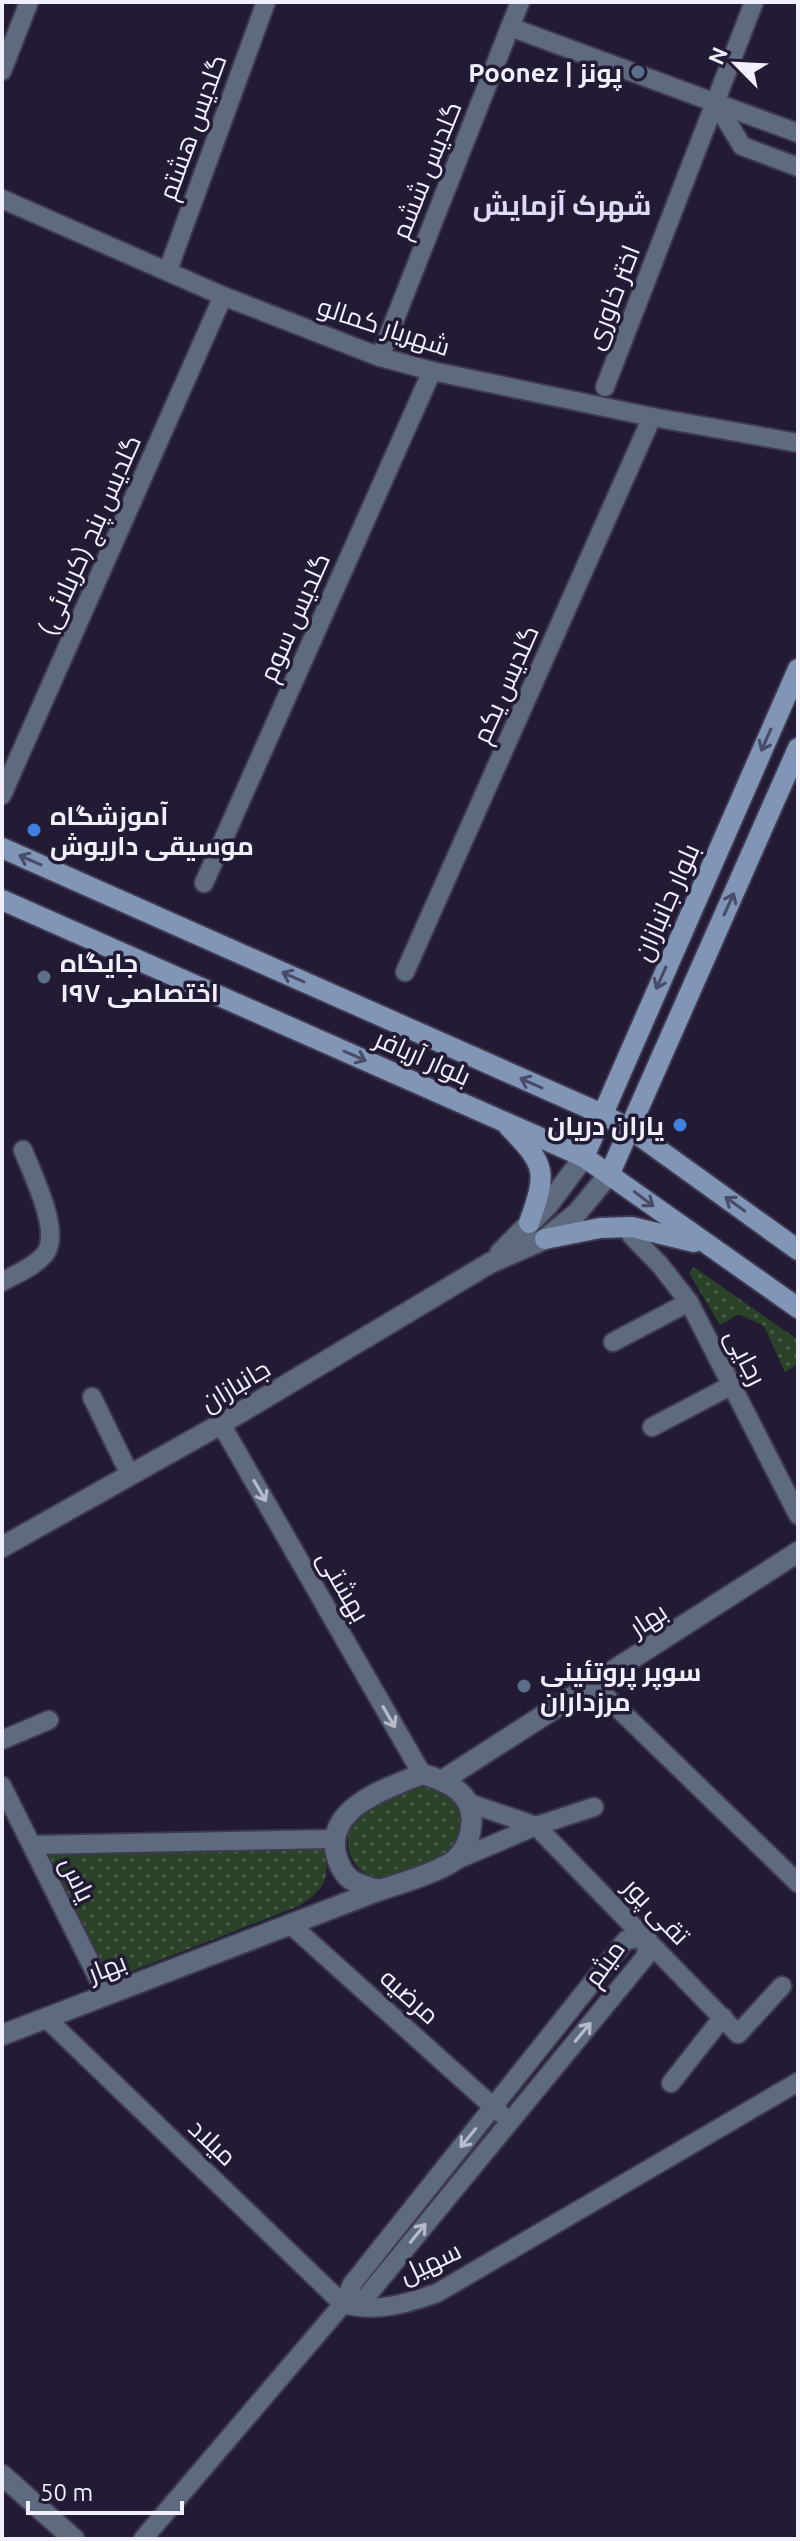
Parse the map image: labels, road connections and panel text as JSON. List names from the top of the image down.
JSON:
{
  "streets": {
    "main road": ["بلوار جانبازان", "بلوار آریافر"],
    "street": [
      "گلدیس هشتم",
      "گلدیس ششم",
      "اختر خاوری",
      "شهریار کمالو",
      "گلدیس پنج (کربلائی)",
      "گلدیس سوم",
      "گلدیس یکم",
      "رجایی",
      "جانبازان",
      "بهشتی",
      "بهار",
      "یاس",
      "تقی پور",
      "میثم",
      "مرضیه",
      "میلاد",
      "سهیل"
    ]
  },
  "crossings": [
    ["گلدیس هشتم", "شهریار کمالو"],
    ["گلدیس ششم", "شهریار کمالو"],
    ["شهریار کمالو", "گلدیس پنج (کربلائی)"],
    ["شهریار کمالو", "گلدیس سوم"],
    ["شهریار کمالو", "گلدیس یکم"],
    ["بلوار جانبازان", "بلوار آریافر"],
    ["بلوار جانبازان", "جانبازان"],
    ["بلوار آریافر", "جانبازان"],
    ["جانبازان", "بهشتی"],
    ["بهشتی", "بهار"],
    ["بهار", "یاس"],
    ["بهار", "مرضیه"],
    ["بهار", "میلاد"],
    ["تقی پور", "میثم"],
    ["میثم", "مرضیه"],
    ["میثم", "میلاد"],
    ["میثم", "سهیل"],
    ["میلاد", "سهیل"]
  ],
  "one_way": ["بهشتی"],
  "districts": ["شهرک آزمایش"],
  "places": [
    "Poonez | پونز",
    "آموزشگاه موسیقی داریوش",
    "جایگاه اختصاصی ۱۹۷",
    "یاران دریان",
    "سوپر پروتئینی مرزداران"
  ],
  "scale_bar": "50 m",
  "north": "top left"
}
